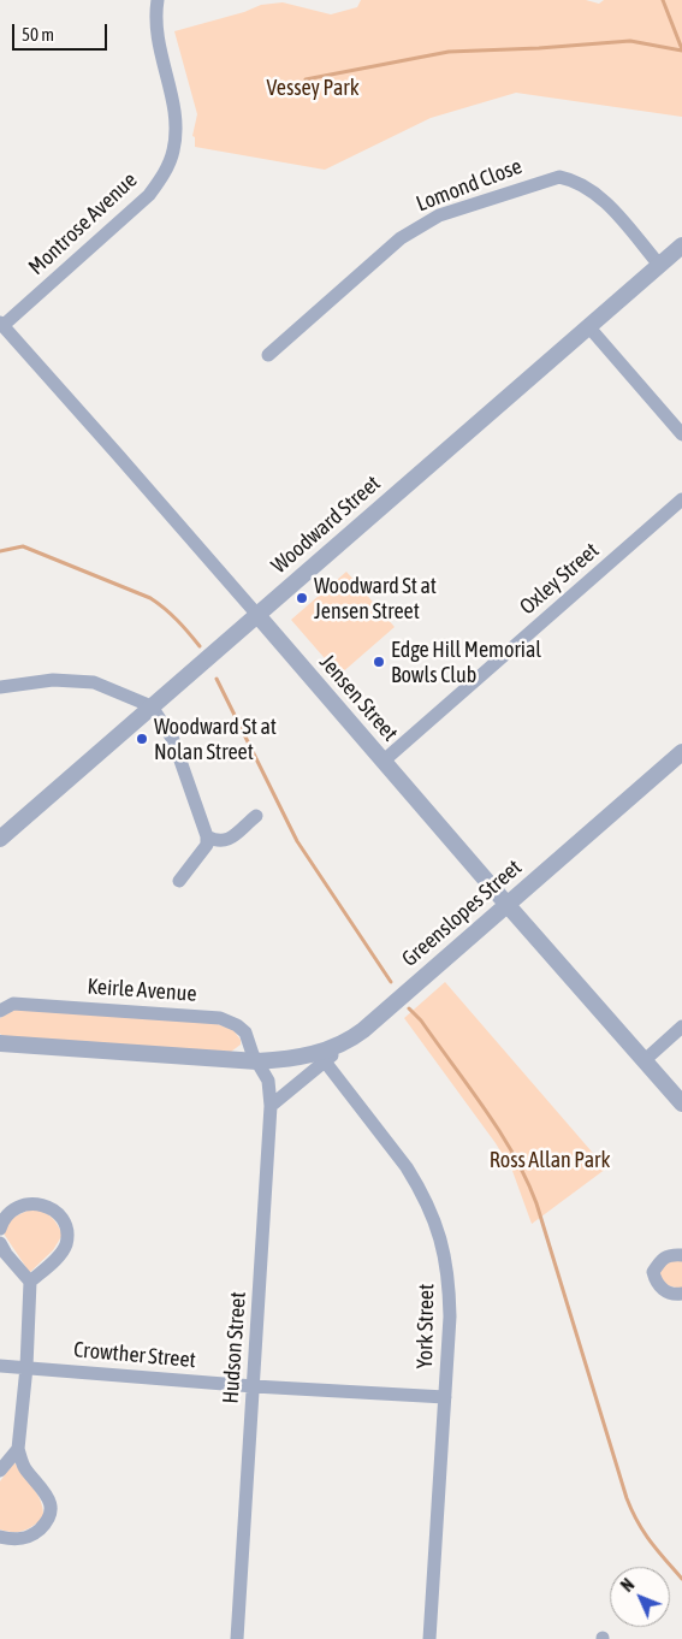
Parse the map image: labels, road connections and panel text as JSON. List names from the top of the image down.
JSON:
{
  "streets": {
    "street": [
      "Lomond Close",
      "Montrose Avenue",
      "Woodward Street",
      "Oxley Street",
      "Jensen Street",
      "Greenslopes Street",
      "Keirle Avenue",
      "York Street",
      "Hudson Street",
      "Crowther Street"
    ]
  },
  "crossings": [
    ["Lomond Close", "Woodward Street"],
    ["Montrose Avenue", "Jensen Street"],
    ["Woodward Street", "Jensen Street"],
    ["Oxley Street", "Jensen Street"],
    ["Jensen Street", "Greenslopes Street"],
    ["Greenslopes Street", "York Street"],
    ["Keirle Avenue", "Hudson Street"],
    ["York Street", "Crowther Street"],
    ["Hudson Street", "Crowther Street"]
  ],
  "parks": ["Vessey Park", "Ross Allan Park"],
  "places": ["Woodward St at Jensen Street", "Edge Hill Memorial Bowls Club", "Woodward St at Nolan Street"],
  "scale_bar": "50 m",
  "north": "top left"
}
